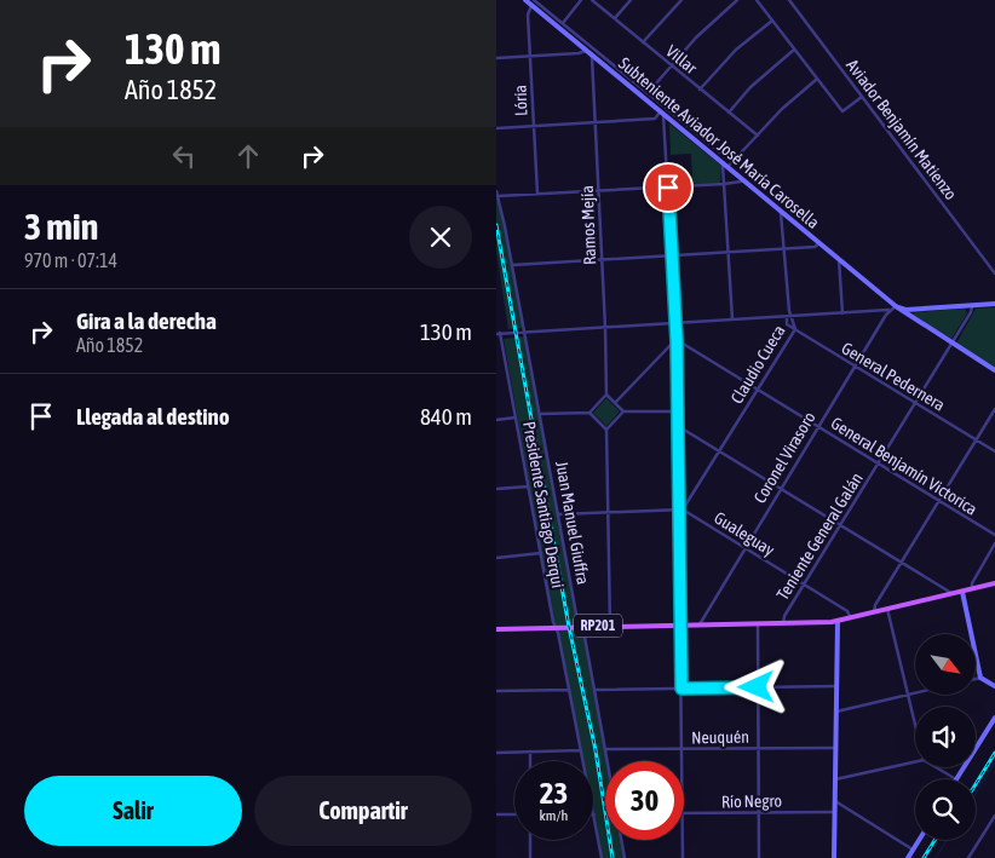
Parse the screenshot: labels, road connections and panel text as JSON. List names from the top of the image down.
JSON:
{
  "streets": {
    "main road": ["RP201"],
    "street": [
      "Villar",
      "Lória",
      "Aviador Benjamín Matienzo",
      "Subteniente Aviador José María Carosella",
      "Ramos Mejía",
      "Claudio Cueca",
      "General Pedernera",
      "Coronel Virasoro",
      "General Benjamín Victorica",
      "Presidente Santiago Derqui",
      "Juan Manuel Giuffra",
      "Gualeguay",
      "Teniente General Galán",
      "Neuquén",
      "Río Negro"
    ]
  },
  "crossings": [
    ["Lória", "Subteniente Aviador José María Carosella"],
    ["Subteniente Aviador José María Carosella", "Ramos Mejía"],
    ["Subteniente Aviador José María Carosella", "Claudio Cueca"],
    ["Subteniente Aviador José María Carosella", "Teniente General Galán"],
    ["Claudio Cueca", "General Pedernera"],
    ["Claudio Cueca", "General Benjamín Victorica"],
    ["Claudio Cueca", "Gualeguay"],
    ["General Pedernera", "Coronel Virasoro"],
    ["General Pedernera", "Teniente General Galán"],
    ["Coronel Virasoro", "General Benjamín Victorica"],
    ["Coronel Virasoro", "Gualeguay"],
    ["Coronel Virasoro", "RP201"],
    ["General Benjamín Victorica", "Teniente General Galán"],
    ["Presidente Santiago Derqui", "RP201"],
    ["Juan Manuel Giuffra", "RP201"],
    ["Juan Manuel Giuffra", "Neuquén"],
    ["Gualeguay", "Teniente General Galán"],
    ["Gualeguay", "RP201"],
    ["Teniente General Galán", "RP201"]
  ],
  "north": "bottom right",
  "page": {
    "turn": ["130 m", "Año 1852"],
    "heading": ["3 min", "970 m · 07:14"],
    "list": [
      {
        "name": "Gira a la derecha",
        "note": "Año 1852",
        "value": "130 m"
      },
      {
        "name": "Llegada al destino",
        "value": "840 m"
      }
    ],
    "speed": "23 km/h",
    "limit": "30",
    "buttons": ["Salir", "Compartir"]
  }
}
